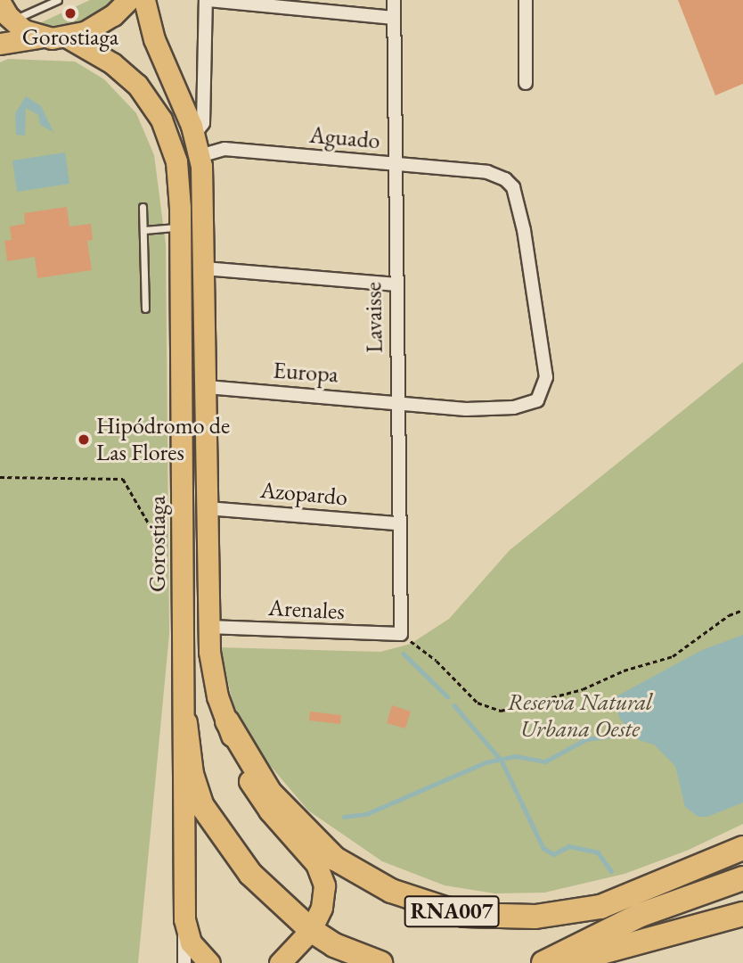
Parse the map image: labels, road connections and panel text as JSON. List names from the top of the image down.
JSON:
{
  "streets": {
    "highway": ["RNA007"],
    "main road": ["Gorostiaga"],
    "street": [
      "Aguado",
      "Lavaisse",
      "Europa",
      "Azopardo",
      "Arenales"
    ]
  },
  "crossings": [
    ["Aguado", "Lavaisse"],
    ["Aguado", "Europa"],
    ["Lavaisse", "Europa"],
    ["Lavaisse", "Azopardo"],
    ["Lavaisse", "Arenales"]
  ],
  "parks": ["Reserva Natural Urbana Oeste"],
  "places": ["Gorostiaga", "Hipódromo de Las Flores"]
}
